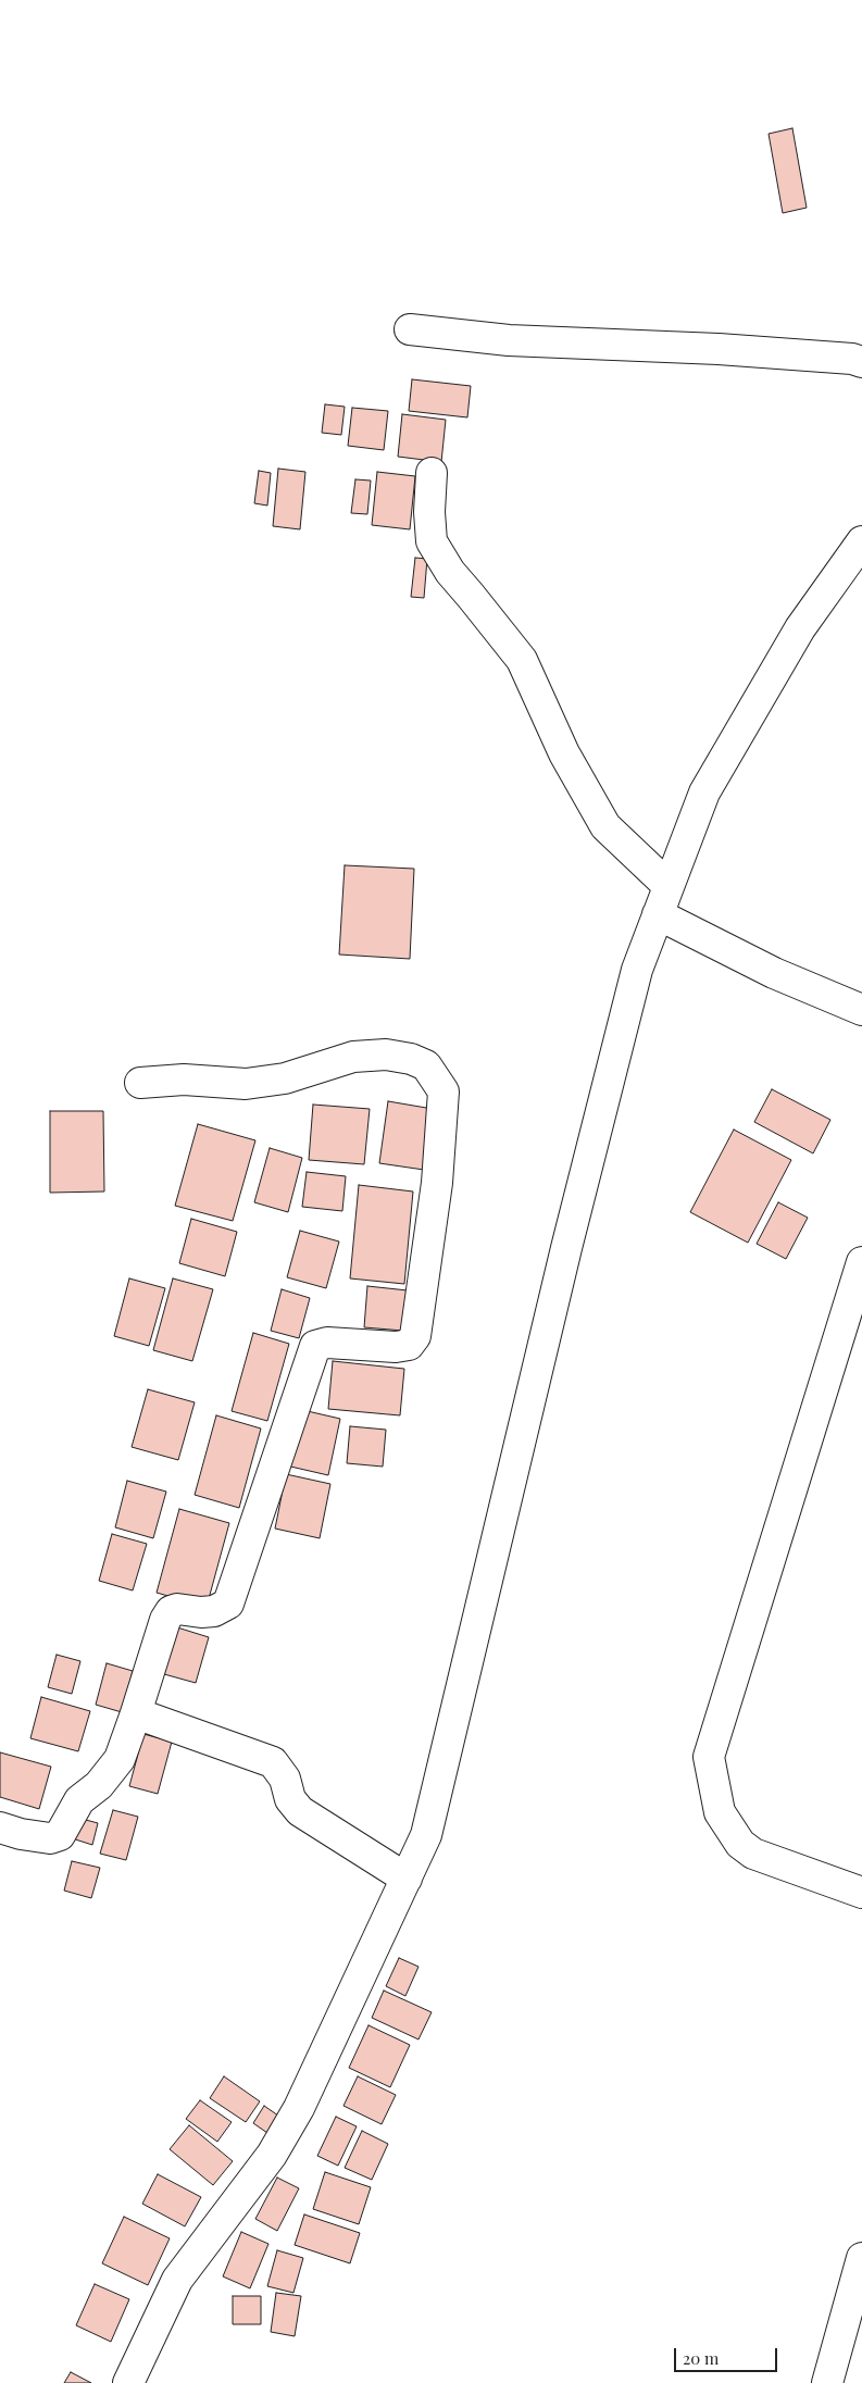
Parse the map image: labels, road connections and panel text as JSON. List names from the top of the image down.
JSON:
{
  "scale_bar": "20 m"
}
